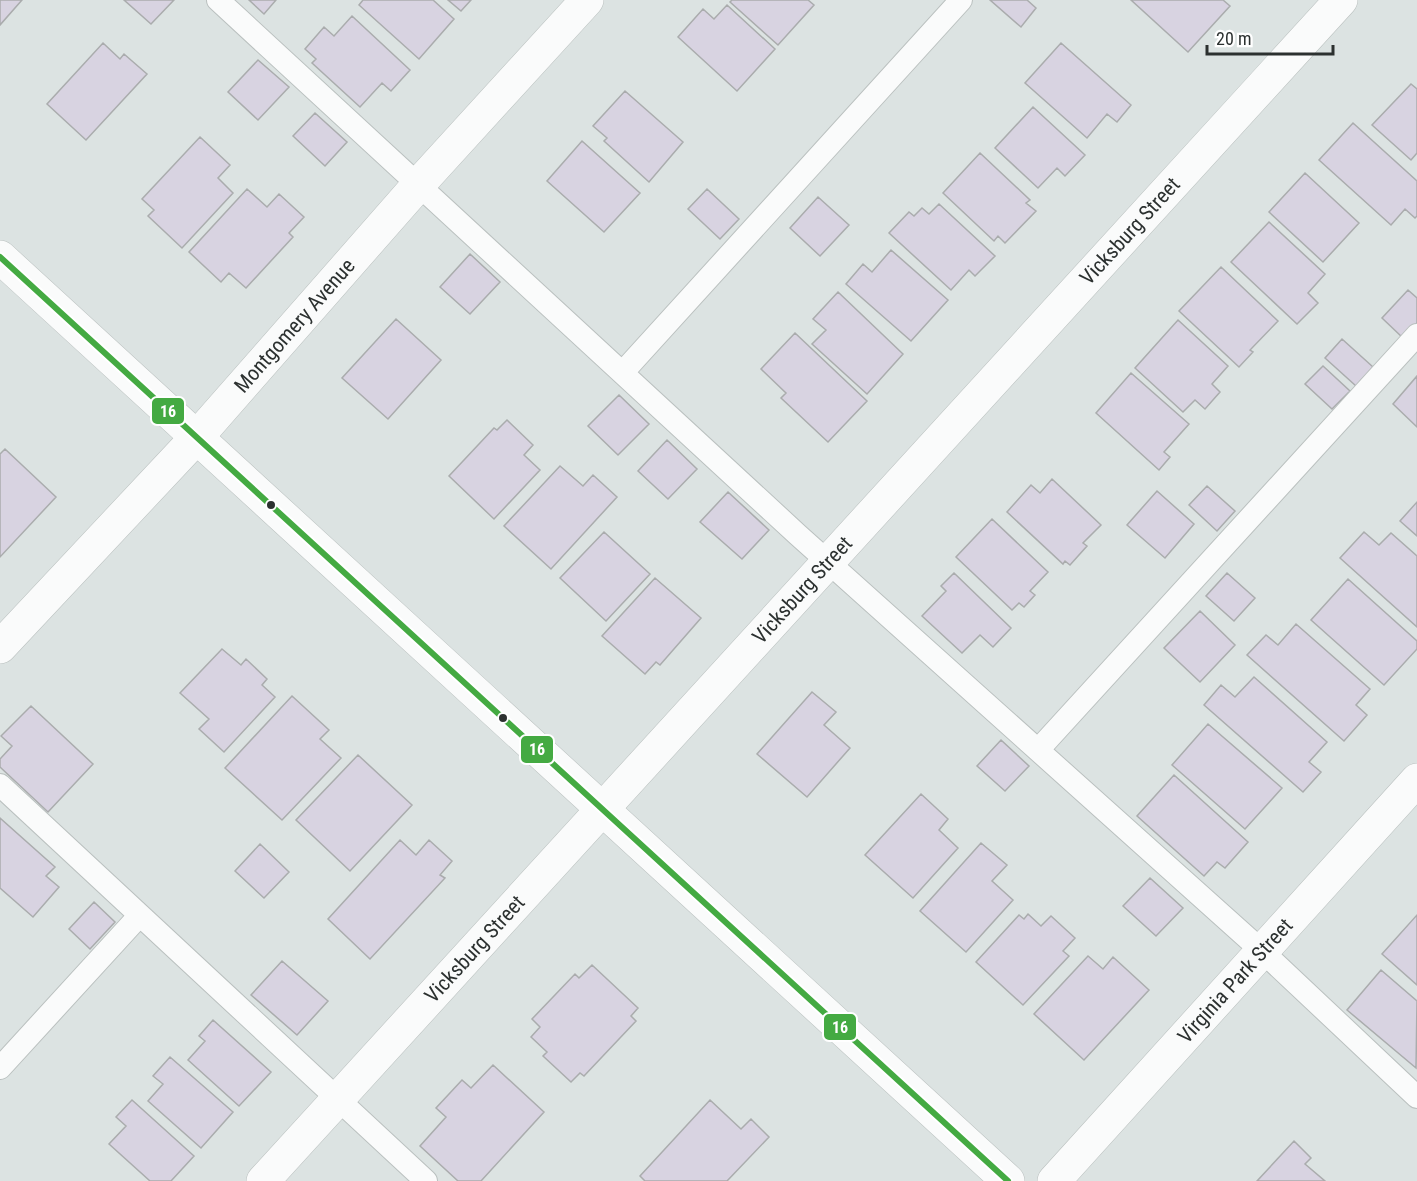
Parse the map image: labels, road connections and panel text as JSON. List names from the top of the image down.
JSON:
{
  "streets": {
    "street": ["Vicksburg Street", "Montgomery Avenue", "Virginia Park Street"]
  },
  "lines": ["transit line 16"],
  "scale_bar": "20 m"
}
